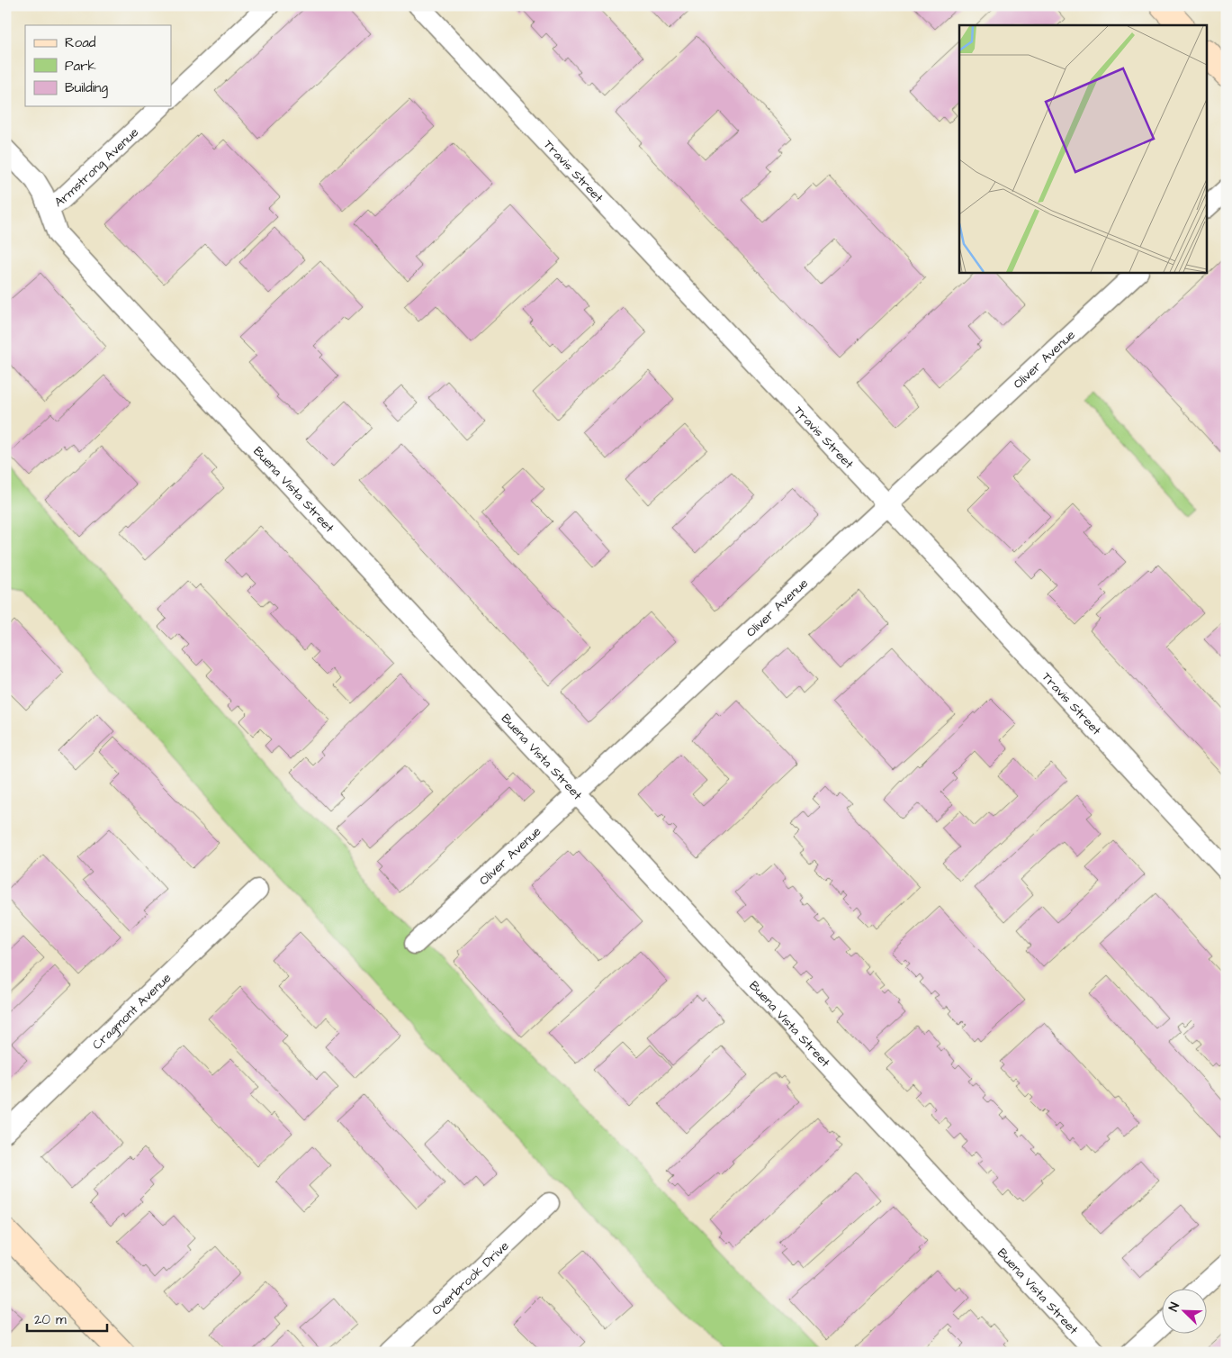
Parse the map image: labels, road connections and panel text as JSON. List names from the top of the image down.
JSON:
{
  "streets": {
    "street": [
      "Armstrong Avenue",
      "Travis Street",
      "Oliver Avenue",
      "Buena Vista Street",
      "Cragmont Avenue",
      "Overbrook Drive"
    ]
  },
  "crossings": [
    ["Armstrong Avenue", "Buena Vista Street"],
    ["Travis Street", "Oliver Avenue"],
    ["Oliver Avenue", "Buena Vista Street"]
  ],
  "legend": ["Road", "Park", "Building"],
  "scale_bar": "20 m",
  "north": "top left"
}
